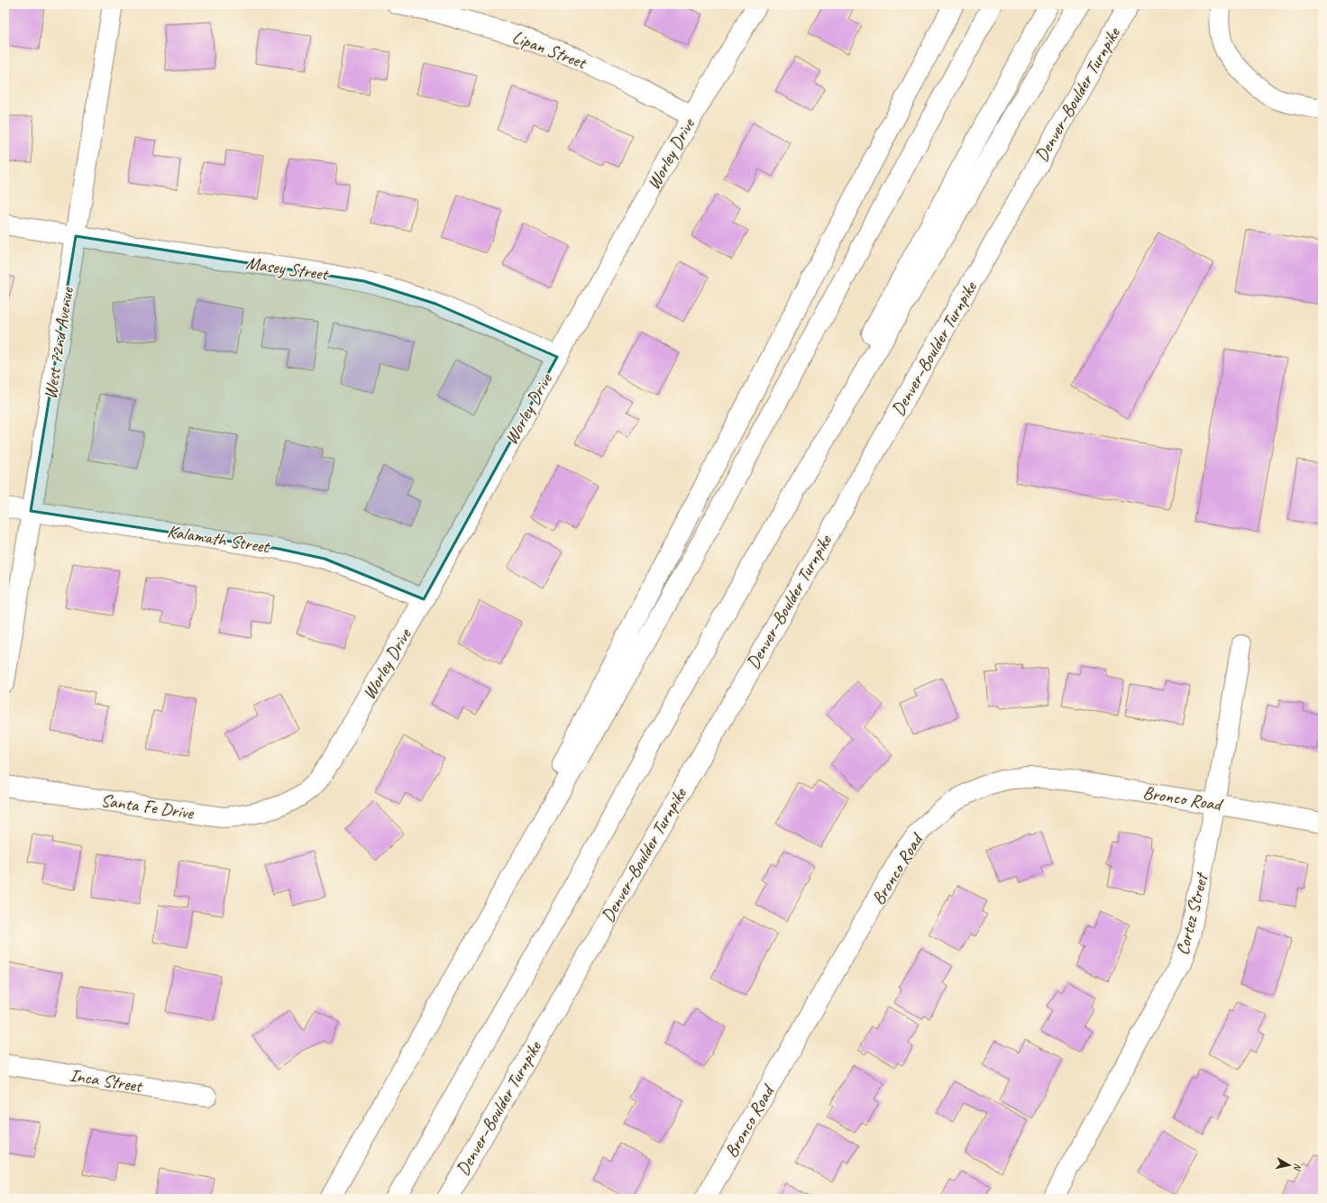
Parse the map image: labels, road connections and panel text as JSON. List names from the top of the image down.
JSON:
{
  "streets": {
    "main road": [
      "Lipan Street",
      "Denver–Boulder Turnpike",
      "Worley Drive",
      "Masey Street",
      "West 72nd Avenue",
      "Kalamath Street",
      "Bronco Road",
      "Santa Fe Drive",
      "Cortez Street",
      "Inca Street"
    ]
  },
  "crossings": [
    ["Lipan Street", "Worley Drive"],
    ["Worley Drive", "Masey Street"],
    ["Worley Drive", "Kalamath Street"],
    ["Worley Drive", "Santa Fe Drive"],
    ["Masey Street", "West 72nd Avenue"],
    ["West 72nd Avenue", "Kalamath Street"],
    ["Bronco Road", "Cortez Street"]
  ],
  "north": "right"
}
